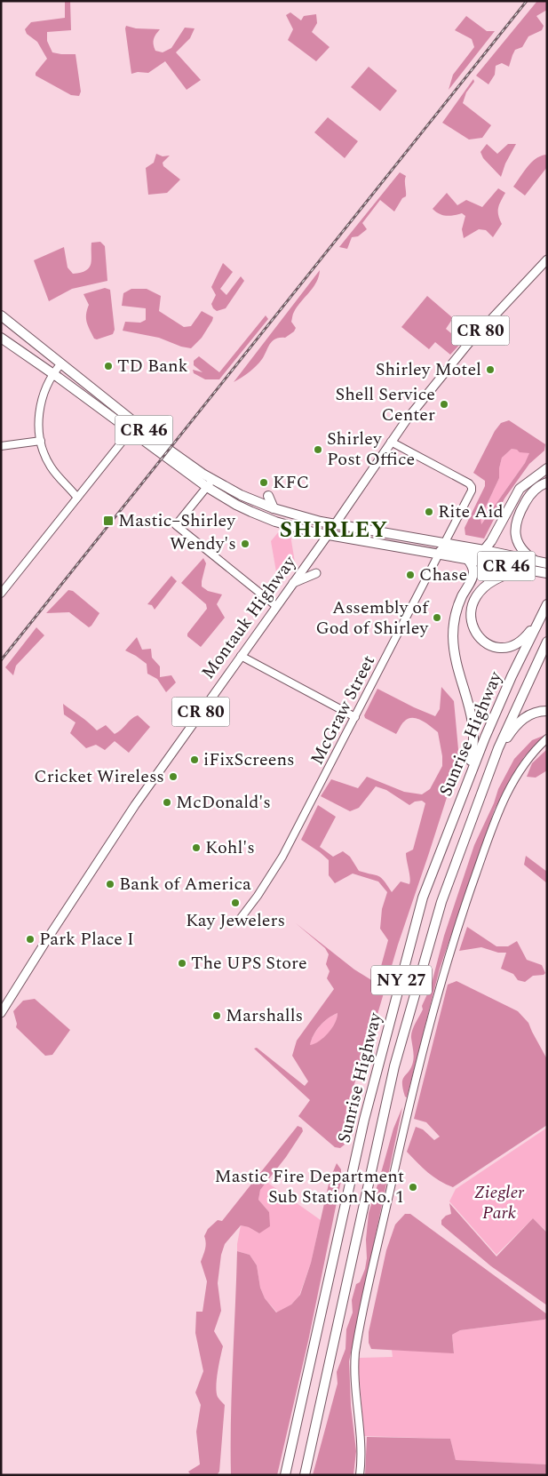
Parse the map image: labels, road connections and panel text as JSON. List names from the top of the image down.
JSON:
{
  "streets": {
    "highway": ["CR 46", "Sunrise Highway", "NY 27"],
    "main road": ["CR 80", "Montauk Highway"],
    "street": ["McGraw Street"]
  },
  "crossings": [
    ["CR 46", "Montauk Highway"],
    ["CR 46", "McGraw Street"],
    ["Montauk Highway", "McGraw Street"]
  ],
  "districts": ["SHIRLEY"],
  "parks": ["Ziegler Park"],
  "places": {
    "other": [
      "TD Bank",
      "Shirley Motel",
      "Shell Service Center",
      "Shirley Post Office",
      "KFC",
      "Rite Aid",
      "Wendy's",
      "Chase",
      "Assembly of God of Shirley",
      "iFixScreens",
      "Cricket Wireless",
      "McDonald's",
      "Kohl's",
      "Bank of America",
      "Kay Jewelers",
      "Park Place I",
      "The UPS Store",
      "Marshalls",
      "Mastic Fire Department Sub Station No. 1"
    ],
    "transit": ["Mastic–Shirley"]
  }
}
